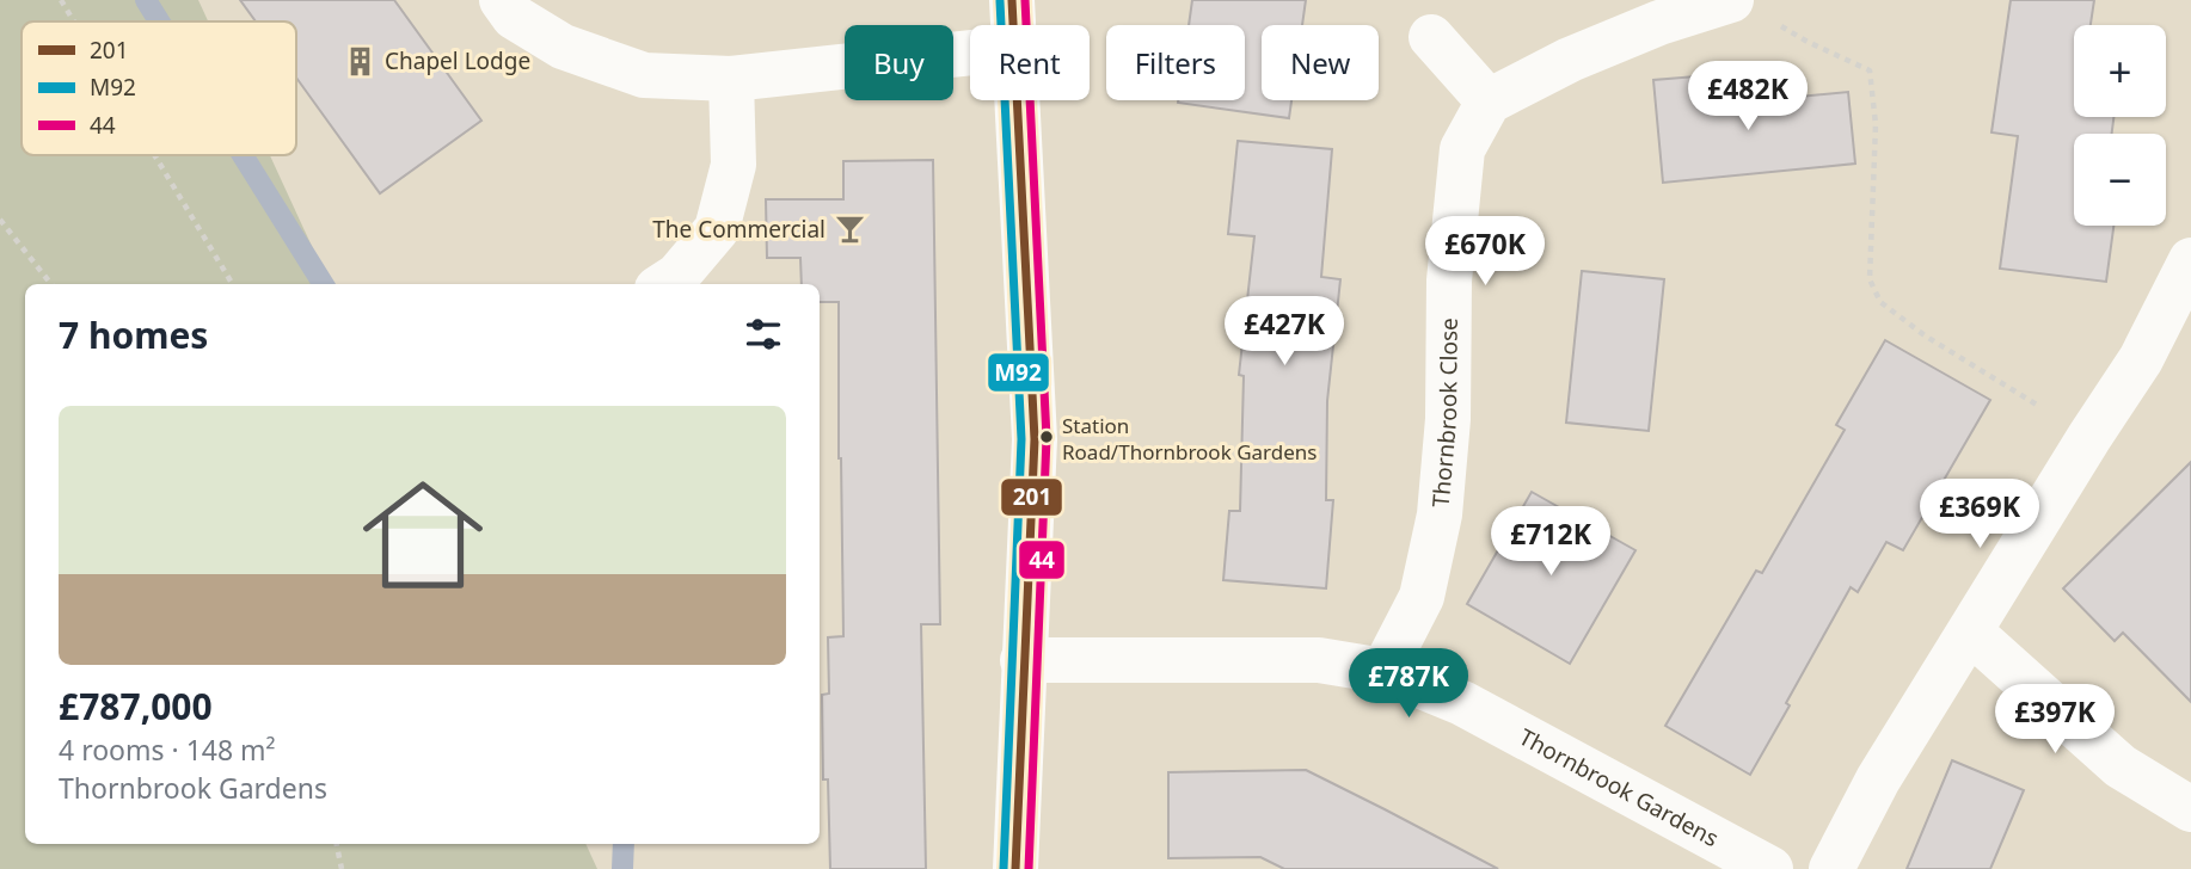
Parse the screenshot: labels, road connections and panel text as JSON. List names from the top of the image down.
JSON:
{
  "streets": {
    "street": ["Thornbrook Close", "Thornbrook Gardens"]
  },
  "crossings": [
    ["Thornbrook Close", "Thornbrook Gardens"]
  ],
  "places": {
    "building": ["Chapel Lodge"],
    "bar": ["The Commercial"],
    "other": ["Station Road/Thornbrook Gardens"]
  },
  "lines": ["transit line 201", "transit line 44", "transit line M92"],
  "legend": ["201", "M92", "44"],
  "page": {
    "map_buttons": ["+", "−"],
    "chip": [
      "Buy",
      "Rent",
      "Filters",
      "New"
    ],
    "price": [
      "£482K",
      "£670K",
      "£427K",
      "£369K",
      "£712K",
      "£787K",
      "£397K"
    ],
    "heading": "7 homes",
    "list": [
      {
        "name": "£787,000",
        "note": "4 rooms · 148 m² · Thornbrook Gardens"
      }
    ]
  }
}
